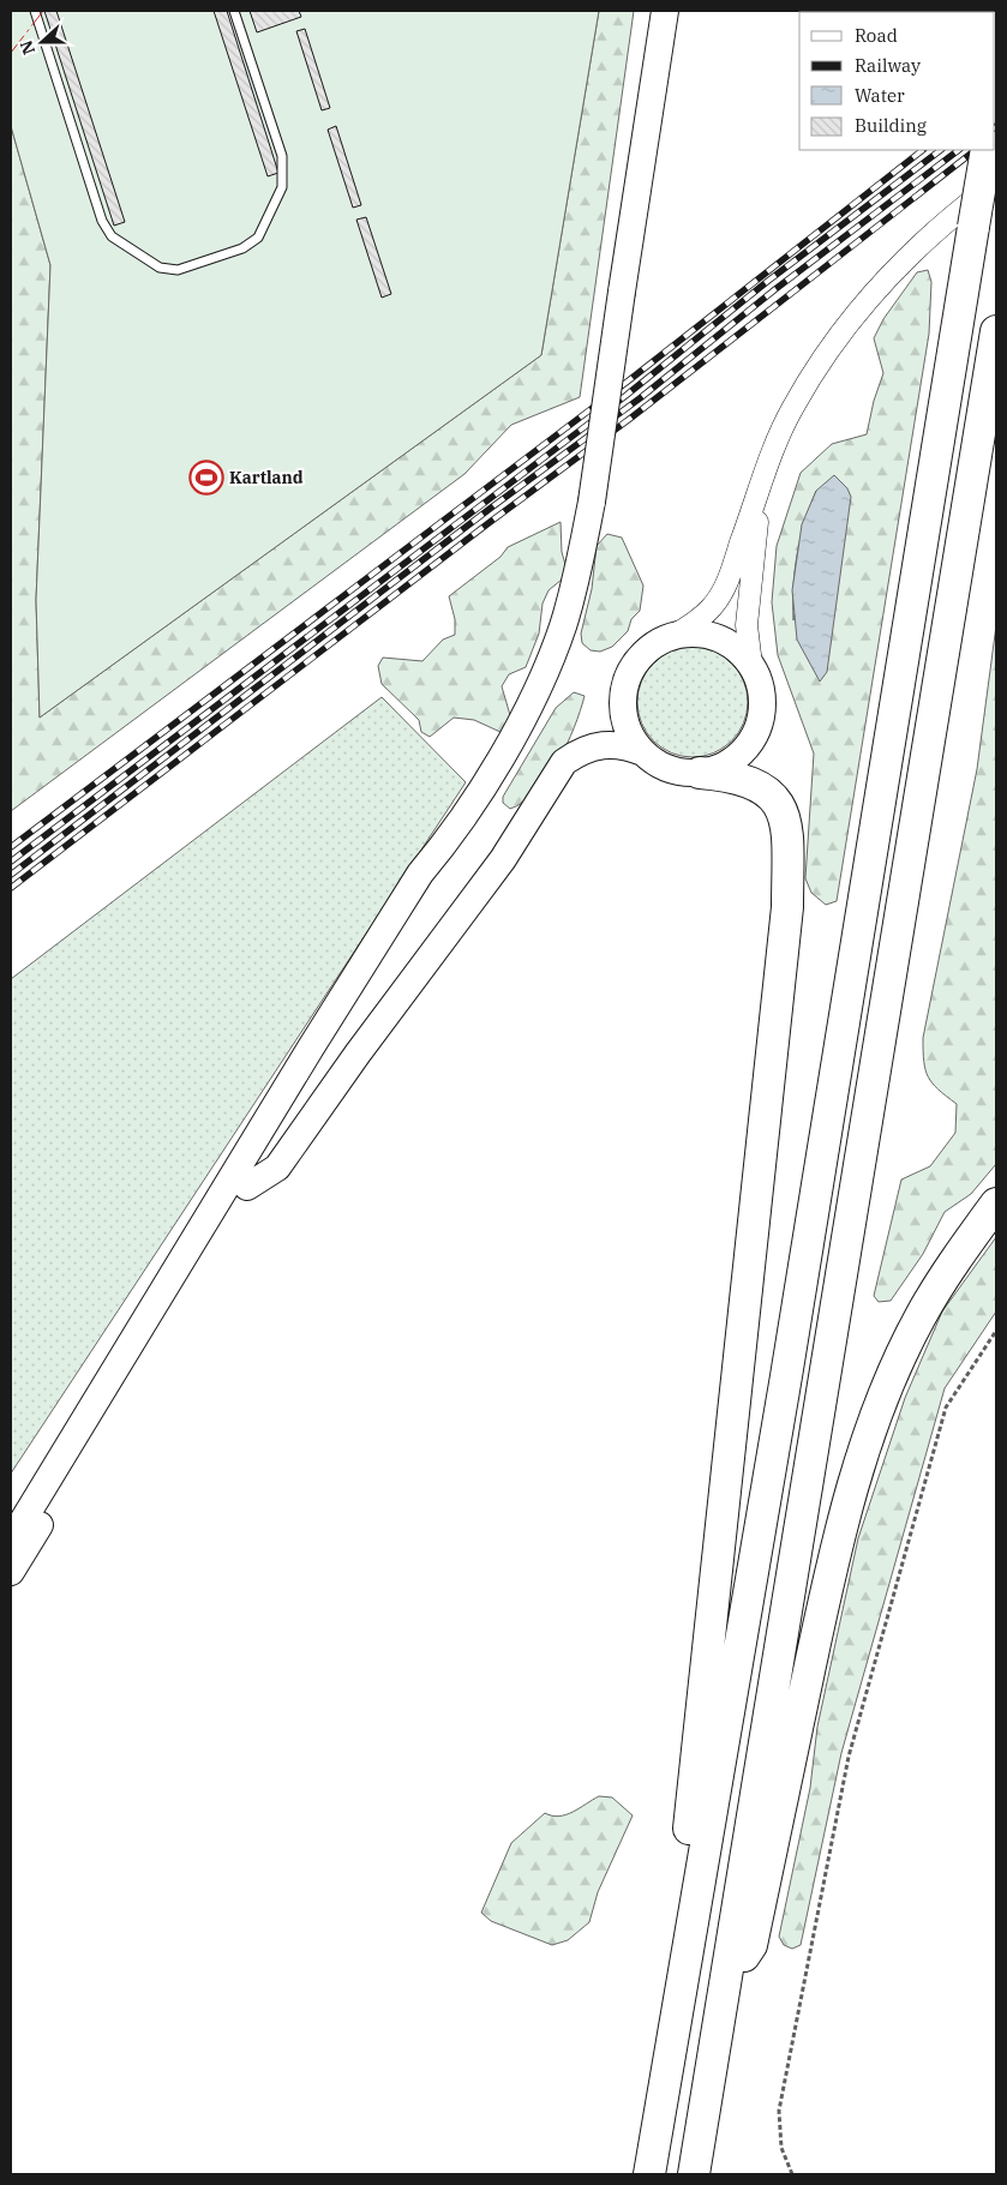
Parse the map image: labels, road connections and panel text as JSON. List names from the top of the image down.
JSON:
{
  "places": {
    "sports": ["Kartland"]
  },
  "legend": [
    "Road",
    "Railway",
    "Water",
    "Building"
  ],
  "north": "left"
}
